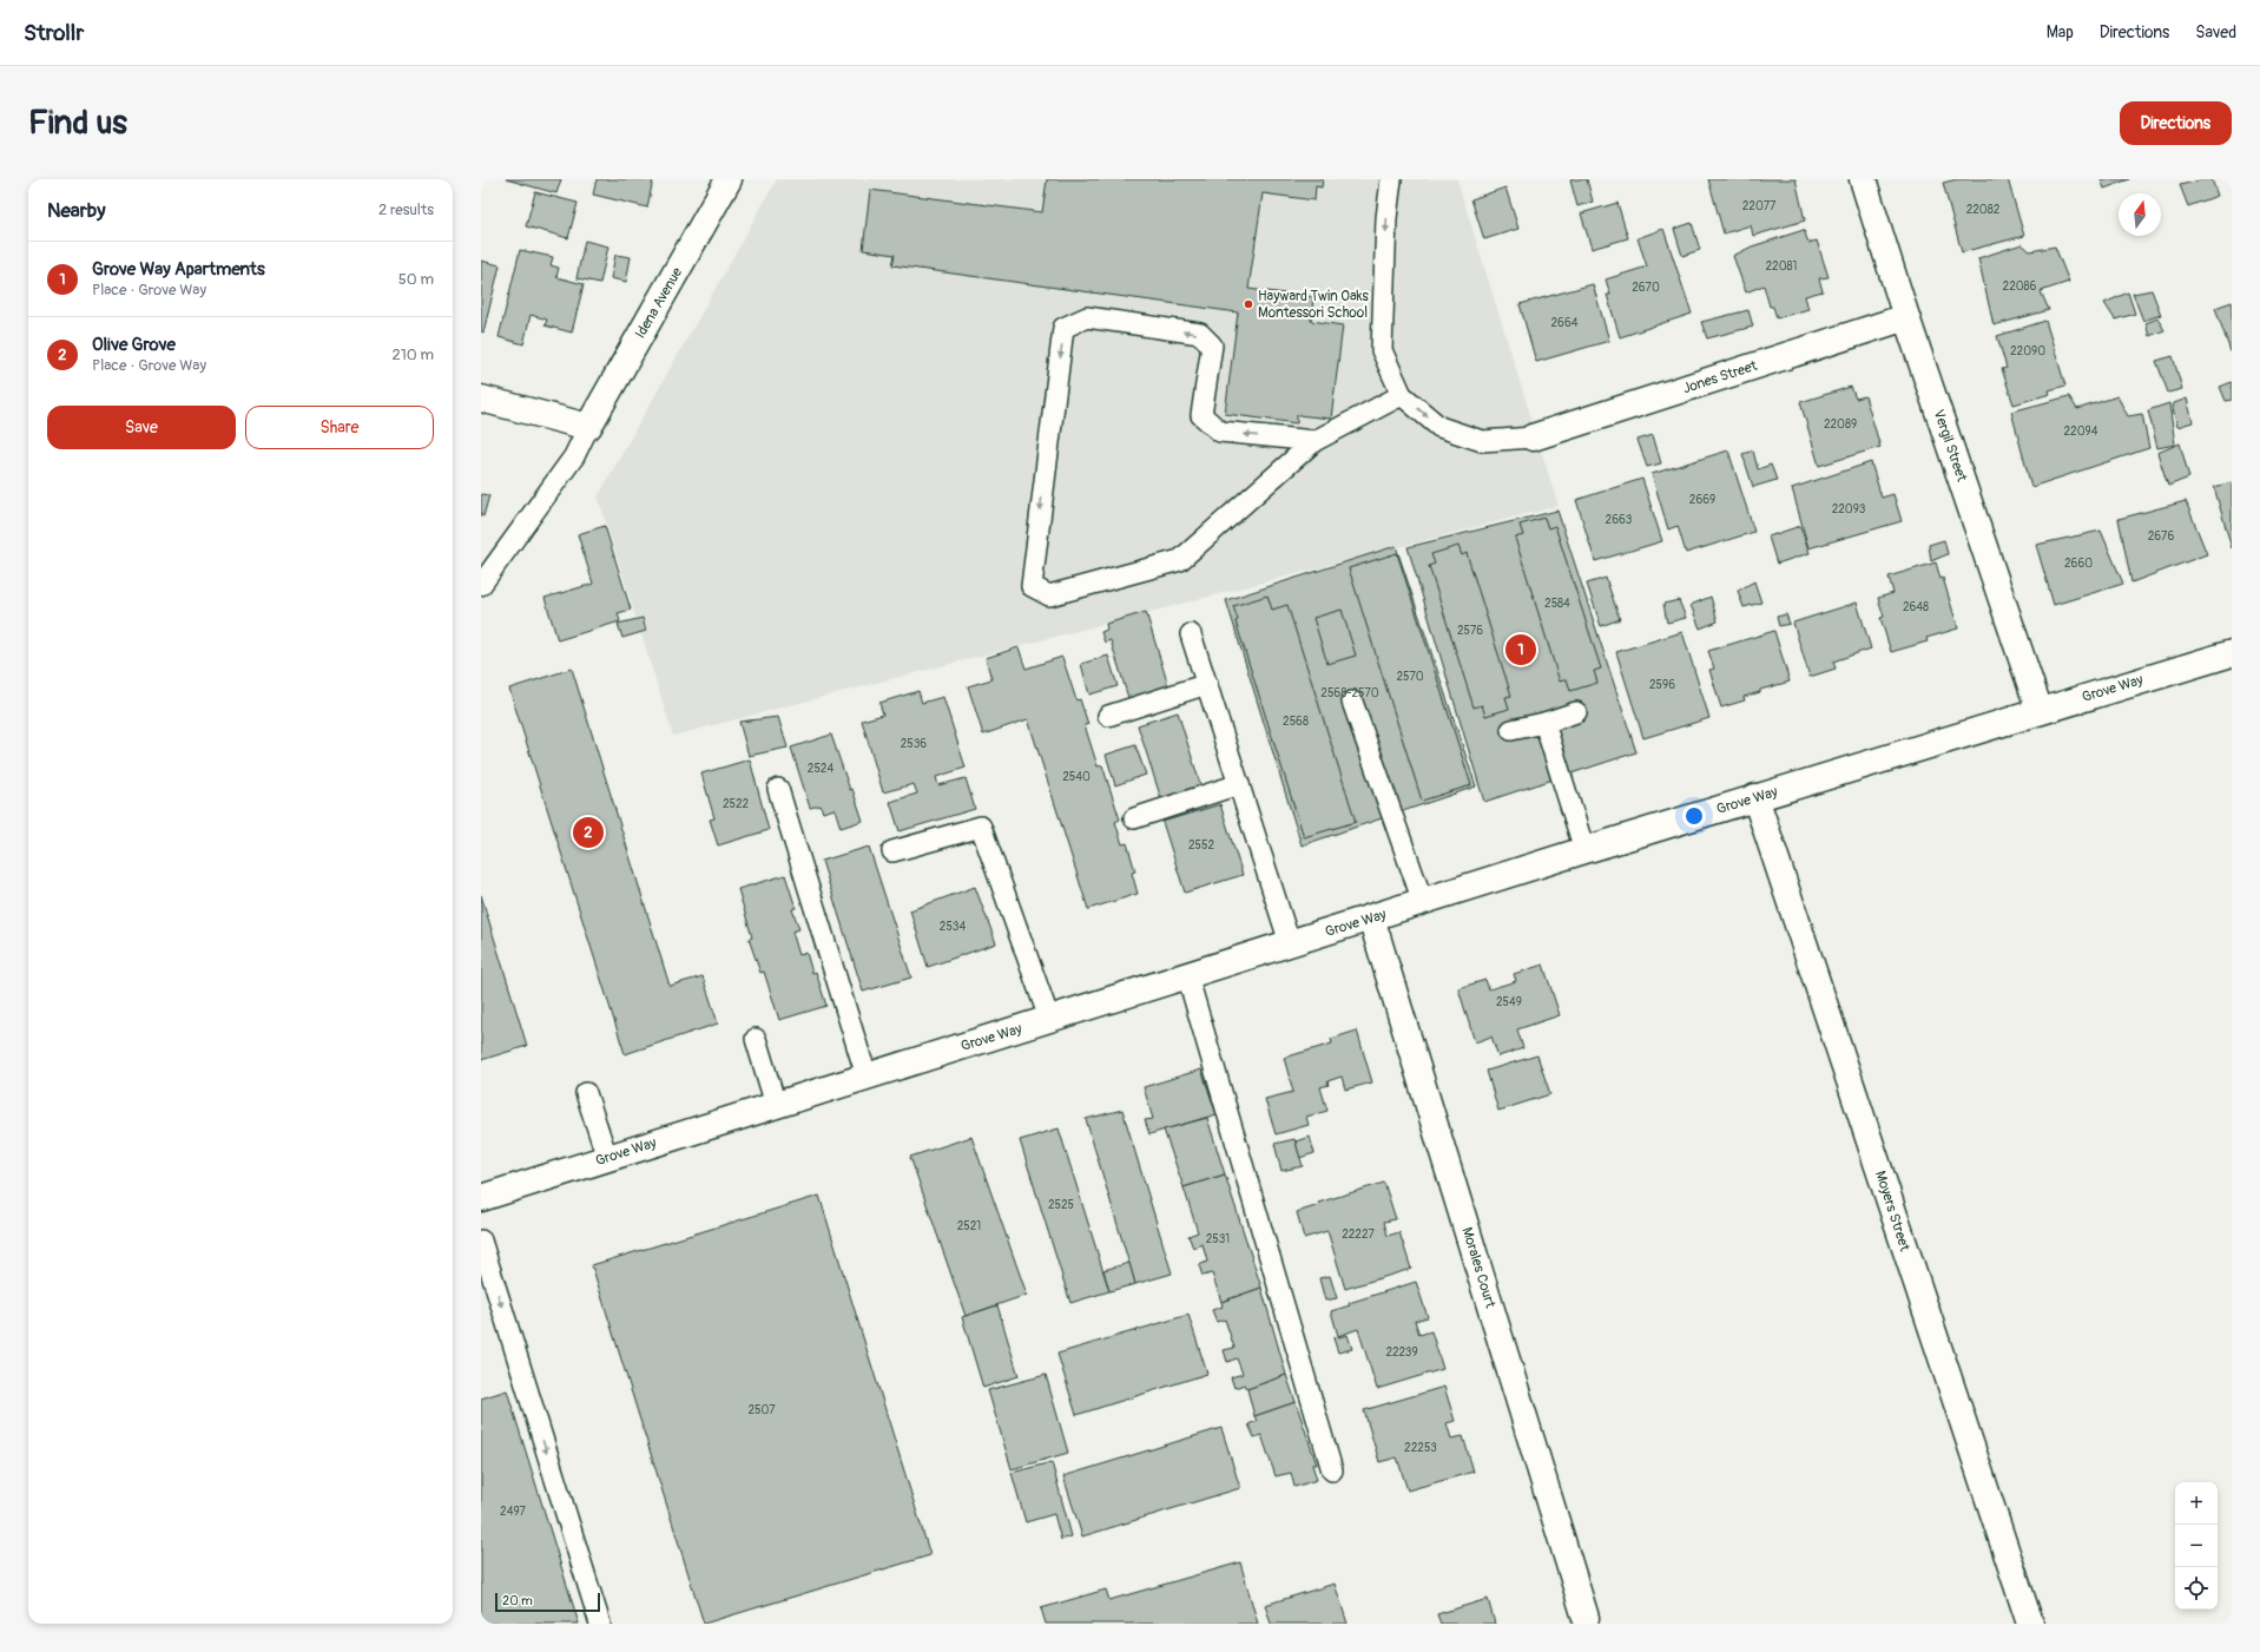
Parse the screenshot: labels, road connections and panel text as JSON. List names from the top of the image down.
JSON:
{
  "streets": {
    "street": [
      "Idena Avenue",
      "Jones Street",
      "Vergil Street",
      "Grove Way",
      "Moyers Street",
      "Morales Court"
    ]
  },
  "crossings": [
    ["Jones Street", "Vergil Street"],
    ["Vergil Street", "Grove Way"],
    ["Grove Way", "Moyers Street"],
    ["Grove Way", "Morales Court"]
  ],
  "places": ["Hayward Twin Oaks Montessori School"],
  "house_numbers": [
    "22077",
    "22082",
    "22081",
    "22086",
    "2670",
    "2664",
    "22090",
    "22089",
    "22094",
    "2669",
    "22093",
    "2663",
    "2676",
    "2660",
    "2584",
    "2648",
    "2576",
    "2570",
    "2596",
    "2568-2570",
    "2568",
    "2536",
    "2524",
    "2540",
    "2522",
    "2552",
    "2534",
    "2549",
    "2525",
    "2521",
    "22227",
    "2531",
    "22239",
    "2507",
    "22253",
    "2497"
  ],
  "scale_bar": "20 m",
  "north": "top",
  "page": {
    "header": "Strollr",
    "nav": ["Map", "Directions", "Saved"],
    "buttons": [
      "Directions",
      ["Save", "Share"]
    ],
    "title": "Find us",
    "heading": ["Nearby", "2 results"],
    "list": [
      {
        "mark": "1",
        "name": "Grove Way Apartments",
        "note": "Place · Grove Way",
        "value": "50 m"
      },
      {
        "mark": "2",
        "name": "Olive Grove",
        "note": "Place · Grove Way",
        "value": "210 m"
      }
    ],
    "pins": ["1", "2"],
    "map_buttons": ["+", "−"],
    "scale": "20 m"
  }
}
